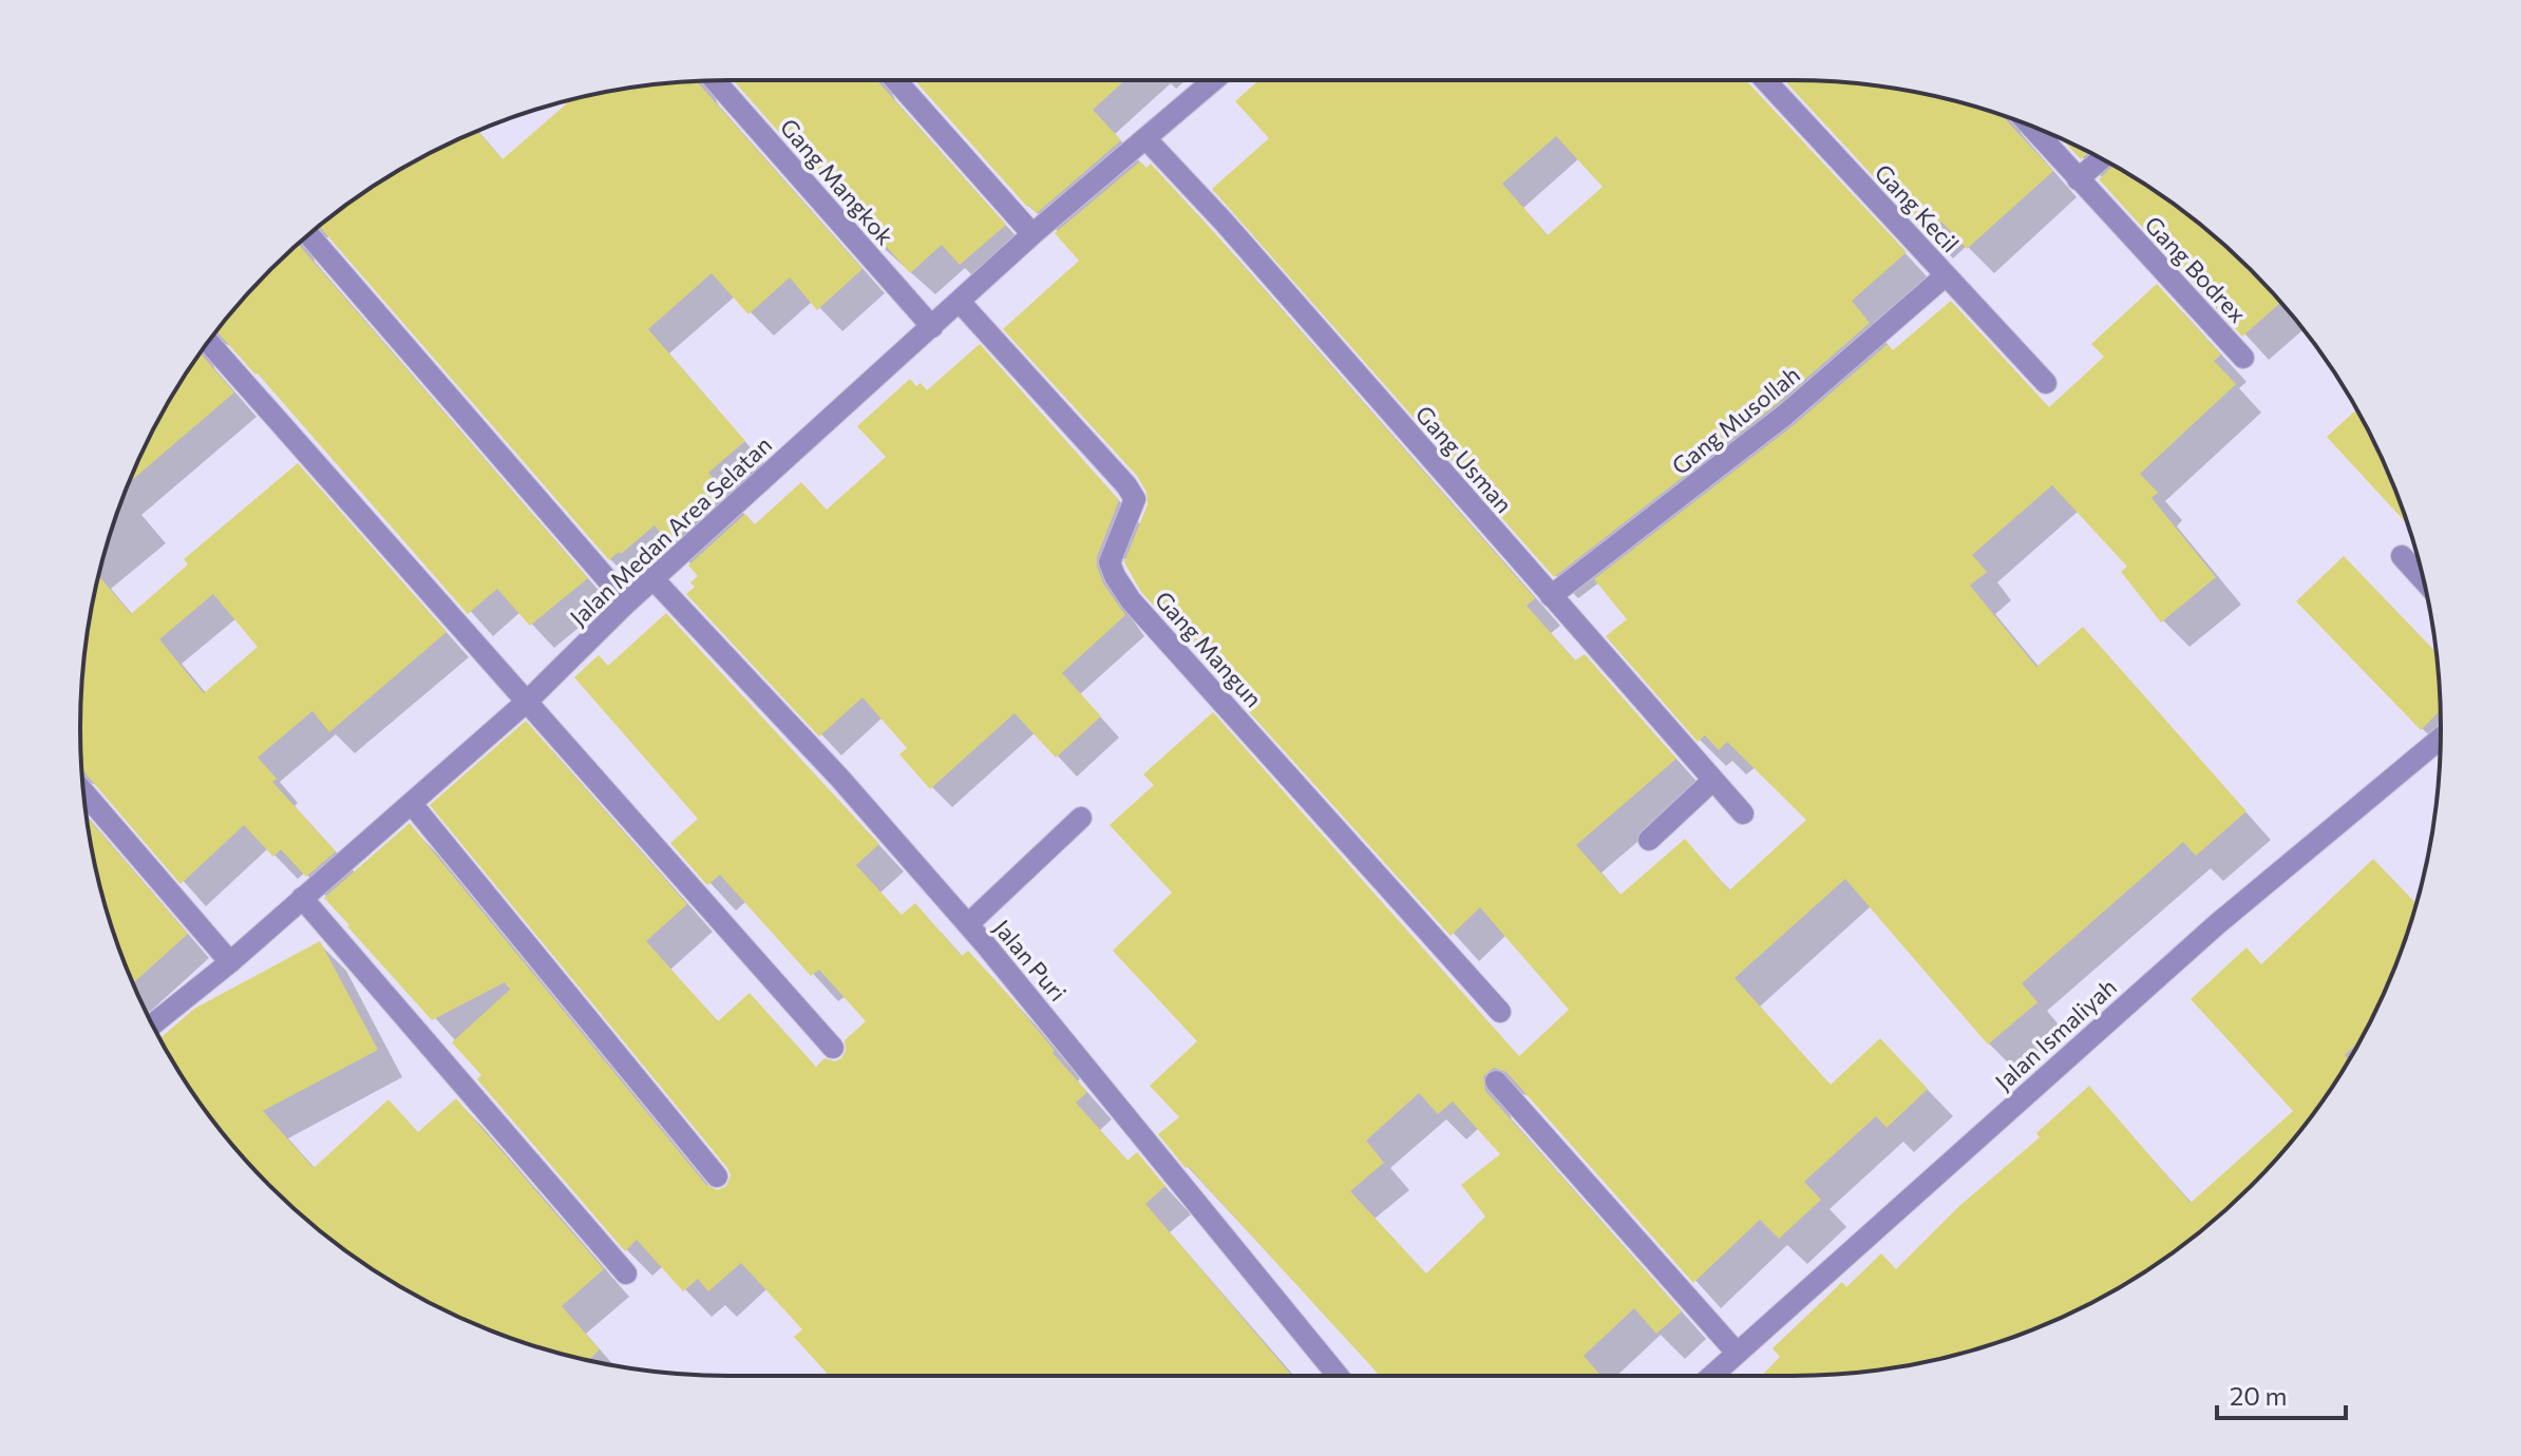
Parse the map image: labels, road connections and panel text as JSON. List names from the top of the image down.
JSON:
{
  "streets": {
    "street": [
      "Gang Mangkok",
      "Gang Kecil",
      "Gang Bodrex",
      "Gang Musollah",
      "Gang Usman",
      "Jalan Medan Area Selatan",
      "Gang Mangun",
      "Jalan Puri",
      "Jalan Ismaliyah"
    ]
  },
  "crossings": [
    ["Gang Mangkok", "Jalan Medan Area Selatan"],
    ["Gang Kecil", "Gang Musollah"],
    ["Gang Musollah", "Gang Usman"],
    ["Gang Usman", "Jalan Medan Area Selatan"],
    ["Jalan Medan Area Selatan", "Gang Mangun"],
    ["Jalan Medan Area Selatan", "Jalan Puri"]
  ],
  "scale_bar": "20 m"
}
